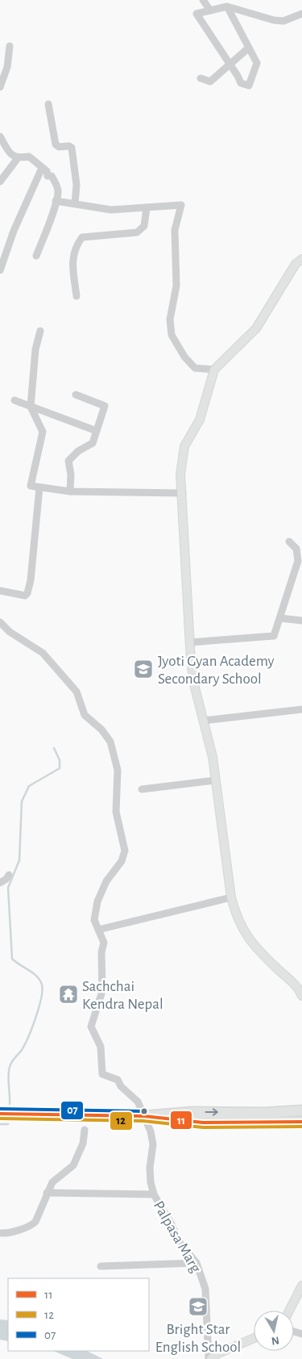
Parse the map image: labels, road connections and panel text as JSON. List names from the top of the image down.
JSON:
{
  "streets": {
    "street": ["Palpasa Marg"]
  },
  "places": {
    "school or university": ["Jyoti Gyan Academy Secondary School", "Bright Star English School"],
    "temple": ["Sachchai Kendra Nepal"]
  },
  "lines": ["transit line 07", "transit line 11", "transit line 12"],
  "legend": ["11", "12", "07"],
  "north": "bottom"
}
